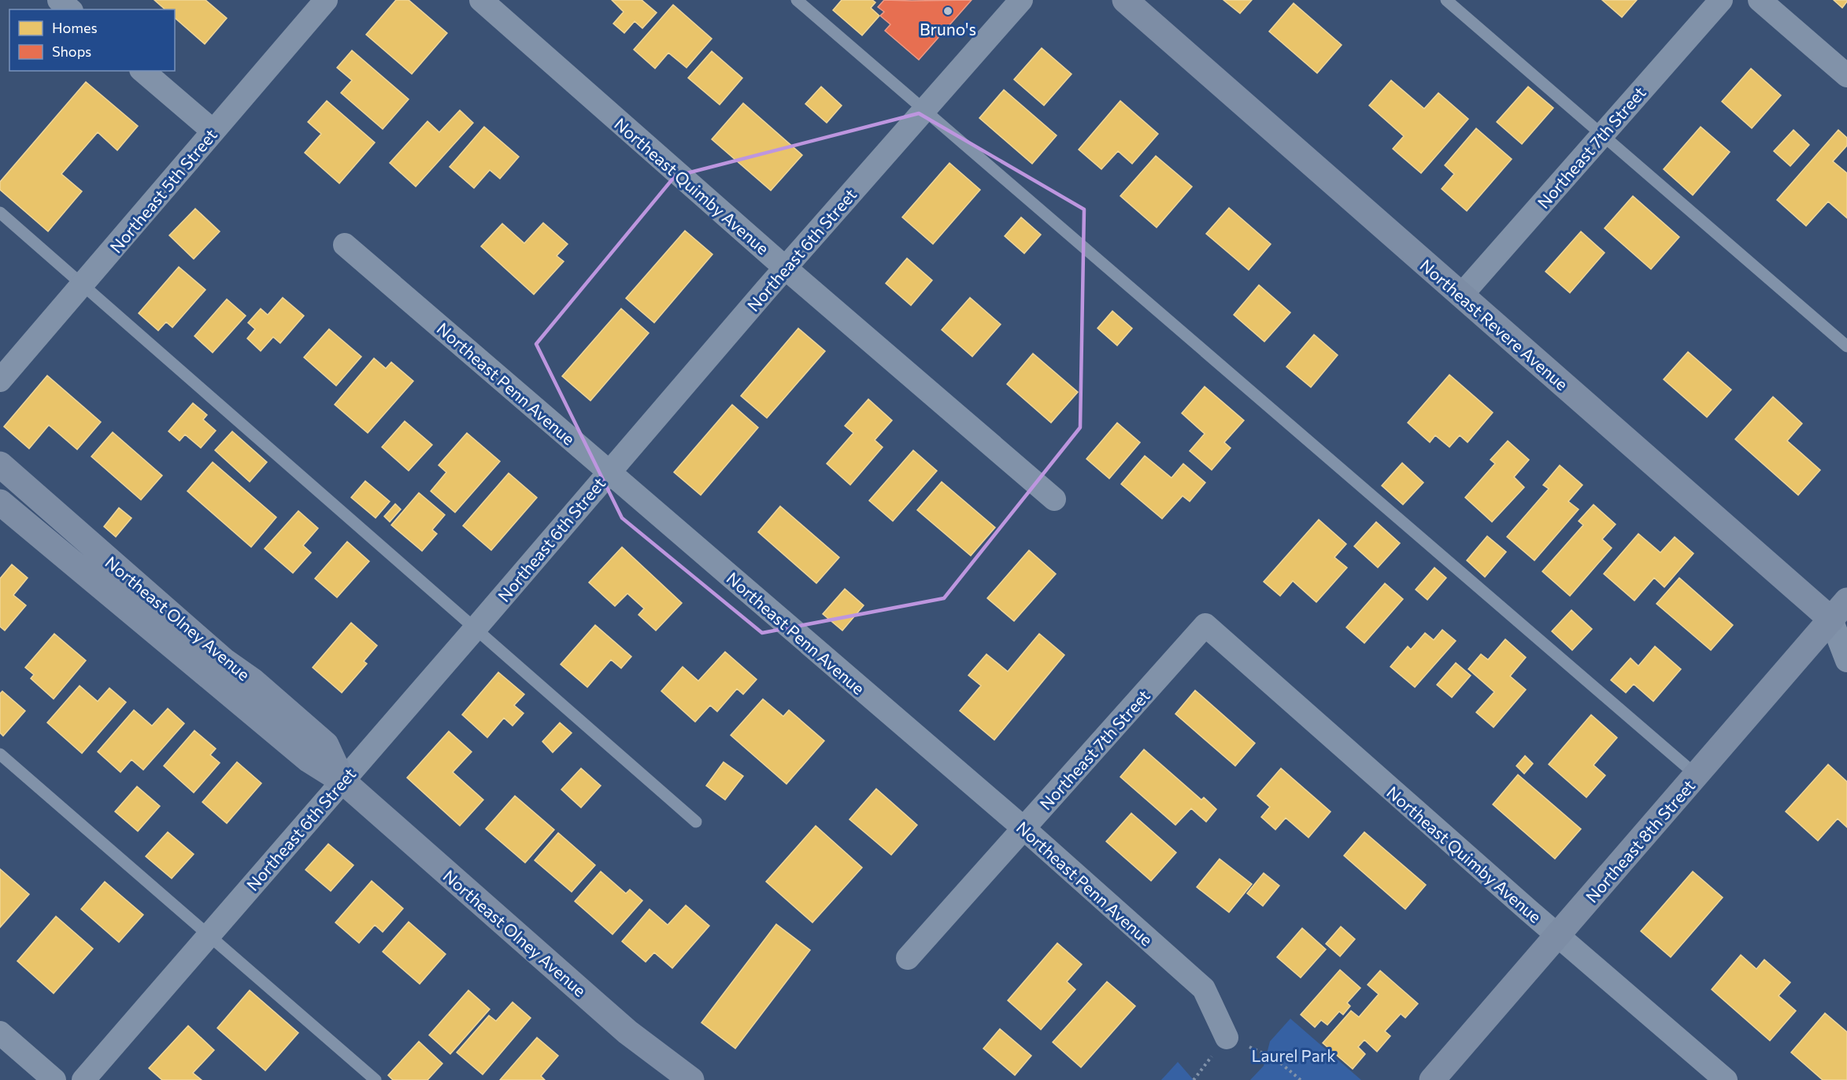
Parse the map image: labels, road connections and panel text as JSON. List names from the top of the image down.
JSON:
{
  "streets": {
    "main road": ["Northeast Revere Avenue", "Northeast Olney Avenue", "Northeast 8th Street"],
    "street": [
      "Northeast 7th Street",
      "Northeast Quimby Avenue",
      "Northeast 5th Street",
      "Northeast 6th Street",
      "Northeast Penn Avenue"
    ]
  },
  "crossings": [
    ["Northeast 7th Street", "Northeast Quimby Avenue"],
    ["Northeast 7th Street", "Northeast Revere Avenue"],
    ["Northeast 7th Street", "Northeast Penn Avenue"],
    ["Northeast Quimby Avenue", "Northeast 6th Street"],
    ["Northeast Quimby Avenue", "Northeast 8th Street"],
    ["Northeast 6th Street", "Northeast Penn Avenue"],
    ["Northeast 6th Street", "Northeast Olney Avenue"],
    ["Northeast Revere Avenue", "Northeast 8th Street"]
  ],
  "parks": ["Laurel Park"],
  "places": ["Bruno's"],
  "legend": ["Homes", "Shops"]
}
